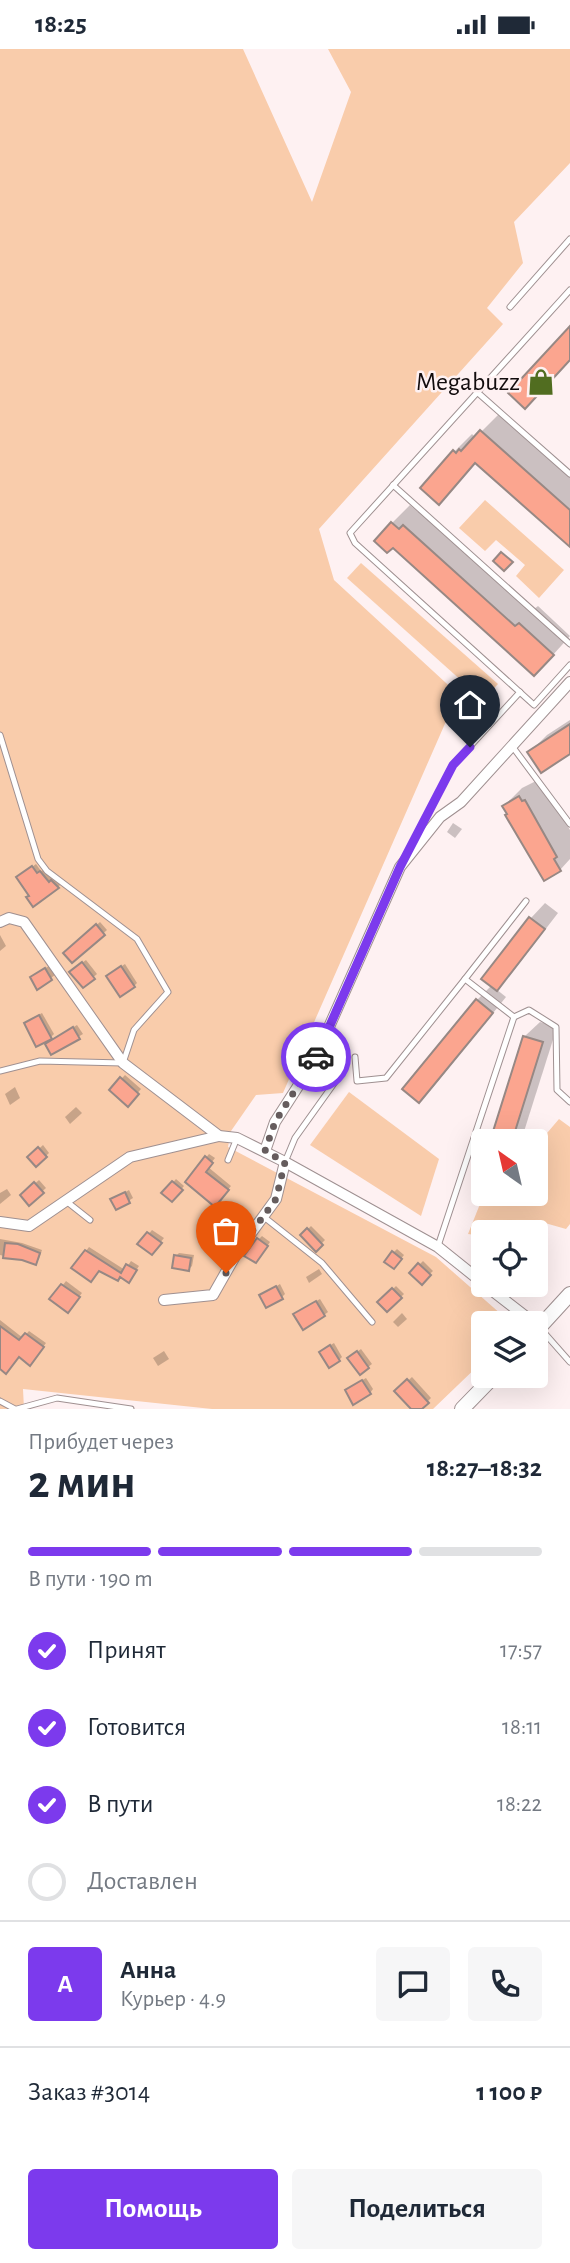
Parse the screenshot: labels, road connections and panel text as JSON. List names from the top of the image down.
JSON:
{
  "places": {
    "shop": ["Megabuzz"]
  },
  "north": "top left",
  "page": {
    "status": "18:25",
    "heading": ["2 мин", "Прибудет через", "18:27–18:32"],
    "panel": [
      "Анна",
      "Курьер · 4.9",
      "Заказ #3014",
      "1 100 ₽"
    ],
    "bar": "В пути · 190 m",
    "list": [
      ["Принят", "17:57"],
      ["Готовится", "18:11"],
      ["В пути", "18:22"],
      "Доставлен"
    ],
    "round": "А",
    "buttons": ["Помощь", "Поделиться"]
  }
}
